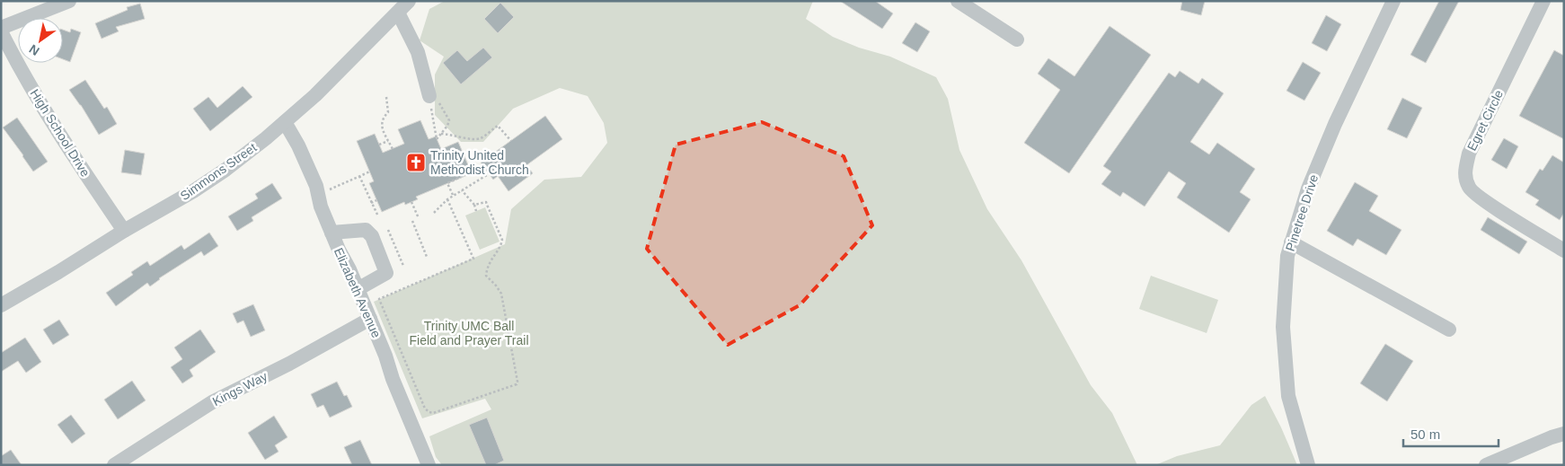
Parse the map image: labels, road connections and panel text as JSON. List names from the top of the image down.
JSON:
{
  "streets": {
    "street": [
      "Egret Circle",
      "High School Drive",
      "Simmons Street",
      "Pinetree Drive",
      "Elizabeth Avenue",
      "Kings Way"
    ]
  },
  "crossings": [
    ["High School Drive", "Simmons Street"],
    ["Simmons Street", "Elizabeth Avenue"],
    ["Elizabeth Avenue", "Kings Way"]
  ],
  "parks": ["Trinity UMC Ball Field and Prayer Trail"],
  "places": {
    "church": ["Trinity United Methodist Church"]
  },
  "scale_bar": "50 m",
  "north": "bottom left"
}
